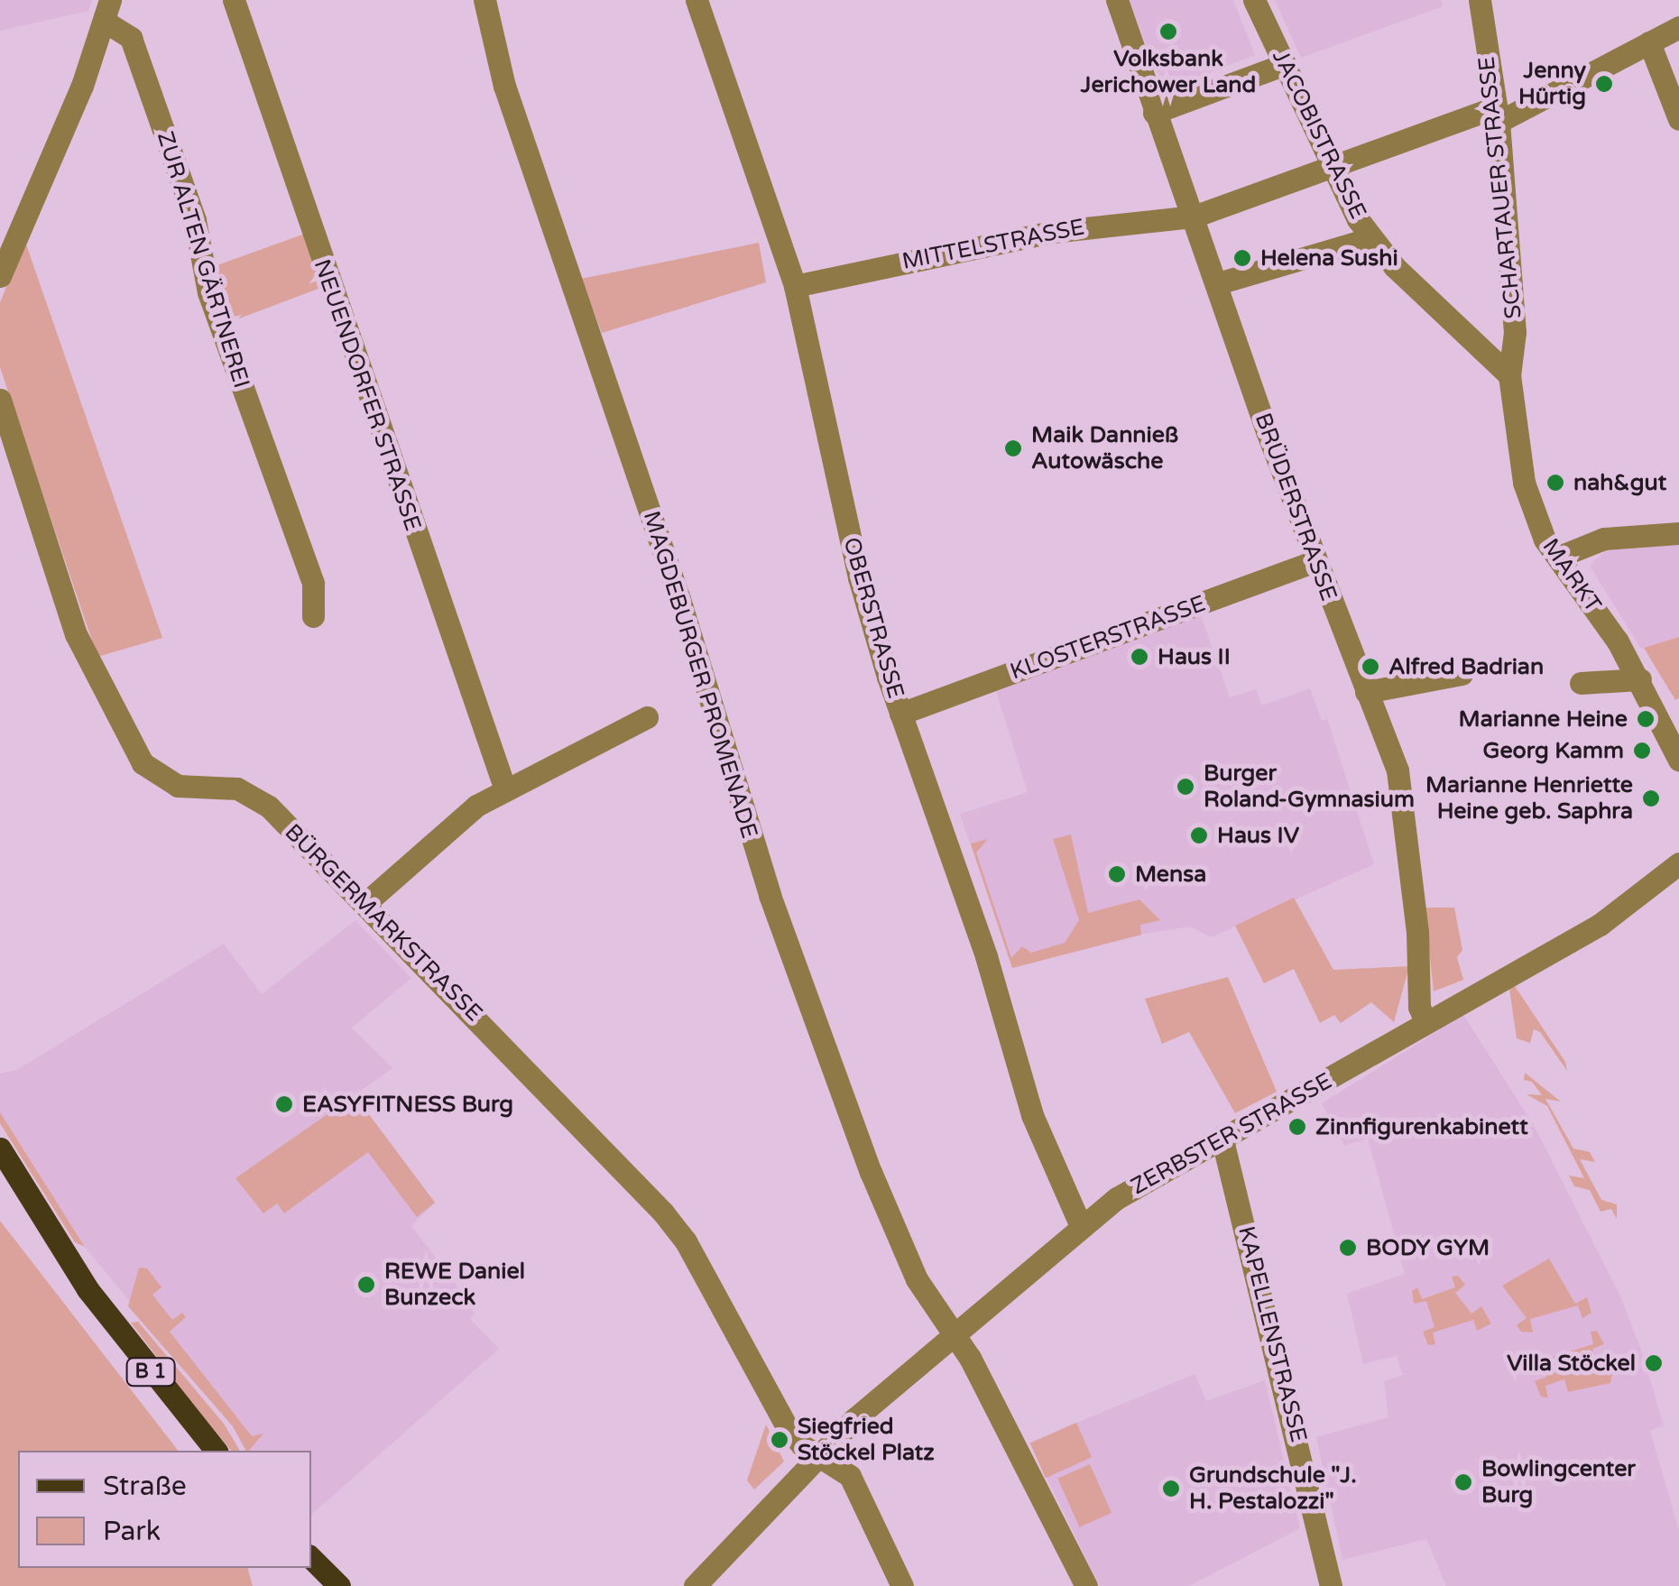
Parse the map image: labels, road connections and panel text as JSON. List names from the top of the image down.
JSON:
{
  "streets": {
    "main road": ["B 1"],
    "street": [
      "JACOBISTRASSE",
      "SCHARTAUER STRASSE",
      "MITTELSTRASSE",
      "ZUR ALTEN GÄRTNEREI",
      "NEUENDORFER STRASSE",
      "BRÜDERSTRASSE",
      "MARKT",
      "OBERSTRASSE",
      "KLOSTERSTRASSE",
      "MAGDEBURGER PROMENADE",
      "BÜRGERMARKSTRASSE",
      "ZERBSTER STRASSE",
      "KAPELLENSTRASSE"
    ]
  },
  "crossings": [
    ["JACOBISTRASSE", "SCHARTAUER STRASSE"],
    ["JACOBISTRASSE", "MITTELSTRASSE"],
    ["JACOBISTRASSE", "MARKT"],
    ["SCHARTAUER STRASSE", "MITTELSTRASSE"],
    ["SCHARTAUER STRASSE", "MARKT"],
    ["MITTELSTRASSE", "BRÜDERSTRASSE"],
    ["MITTELSTRASSE", "OBERSTRASSE"],
    ["BRÜDERSTRASSE", "KLOSTERSTRASSE"],
    ["BRÜDERSTRASSE", "ZERBSTER STRASSE"],
    ["OBERSTRASSE", "KLOSTERSTRASSE"],
    ["OBERSTRASSE", "ZERBSTER STRASSE"],
    ["MAGDEBURGER PROMENADE", "ZERBSTER STRASSE"],
    ["BÜRGERMARKSTRASSE", "ZERBSTER STRASSE"],
    ["ZERBSTER STRASSE", "KAPELLENSTRASSE"]
  ],
  "places": [
    "Volksbank Jerichower Land",
    "Jenny Hürtig",
    "Helena Sushi",
    "Maik Dannieß Autowäsche",
    "nah&gut",
    "Haus II",
    "Alfred Badrian",
    "Marianne Heine",
    "Georg Kamm",
    "Burger Roland-Gymnasium",
    "Marianne Henriette Heine geb. Saphra",
    "Haus IV",
    "Mensa",
    "EASYFITNESS Burg",
    "Zinnfigurenkabinett",
    "BODY GYM",
    "REWE Daniel Bunzeck",
    "Villa Stöckel",
    "Siegfried Stöckel Platz",
    "Bowlingcenter Burg",
    "Grundschule \"J. H. Pestalozzi\""
  ],
  "legend": ["Straße", "Park"]
}
